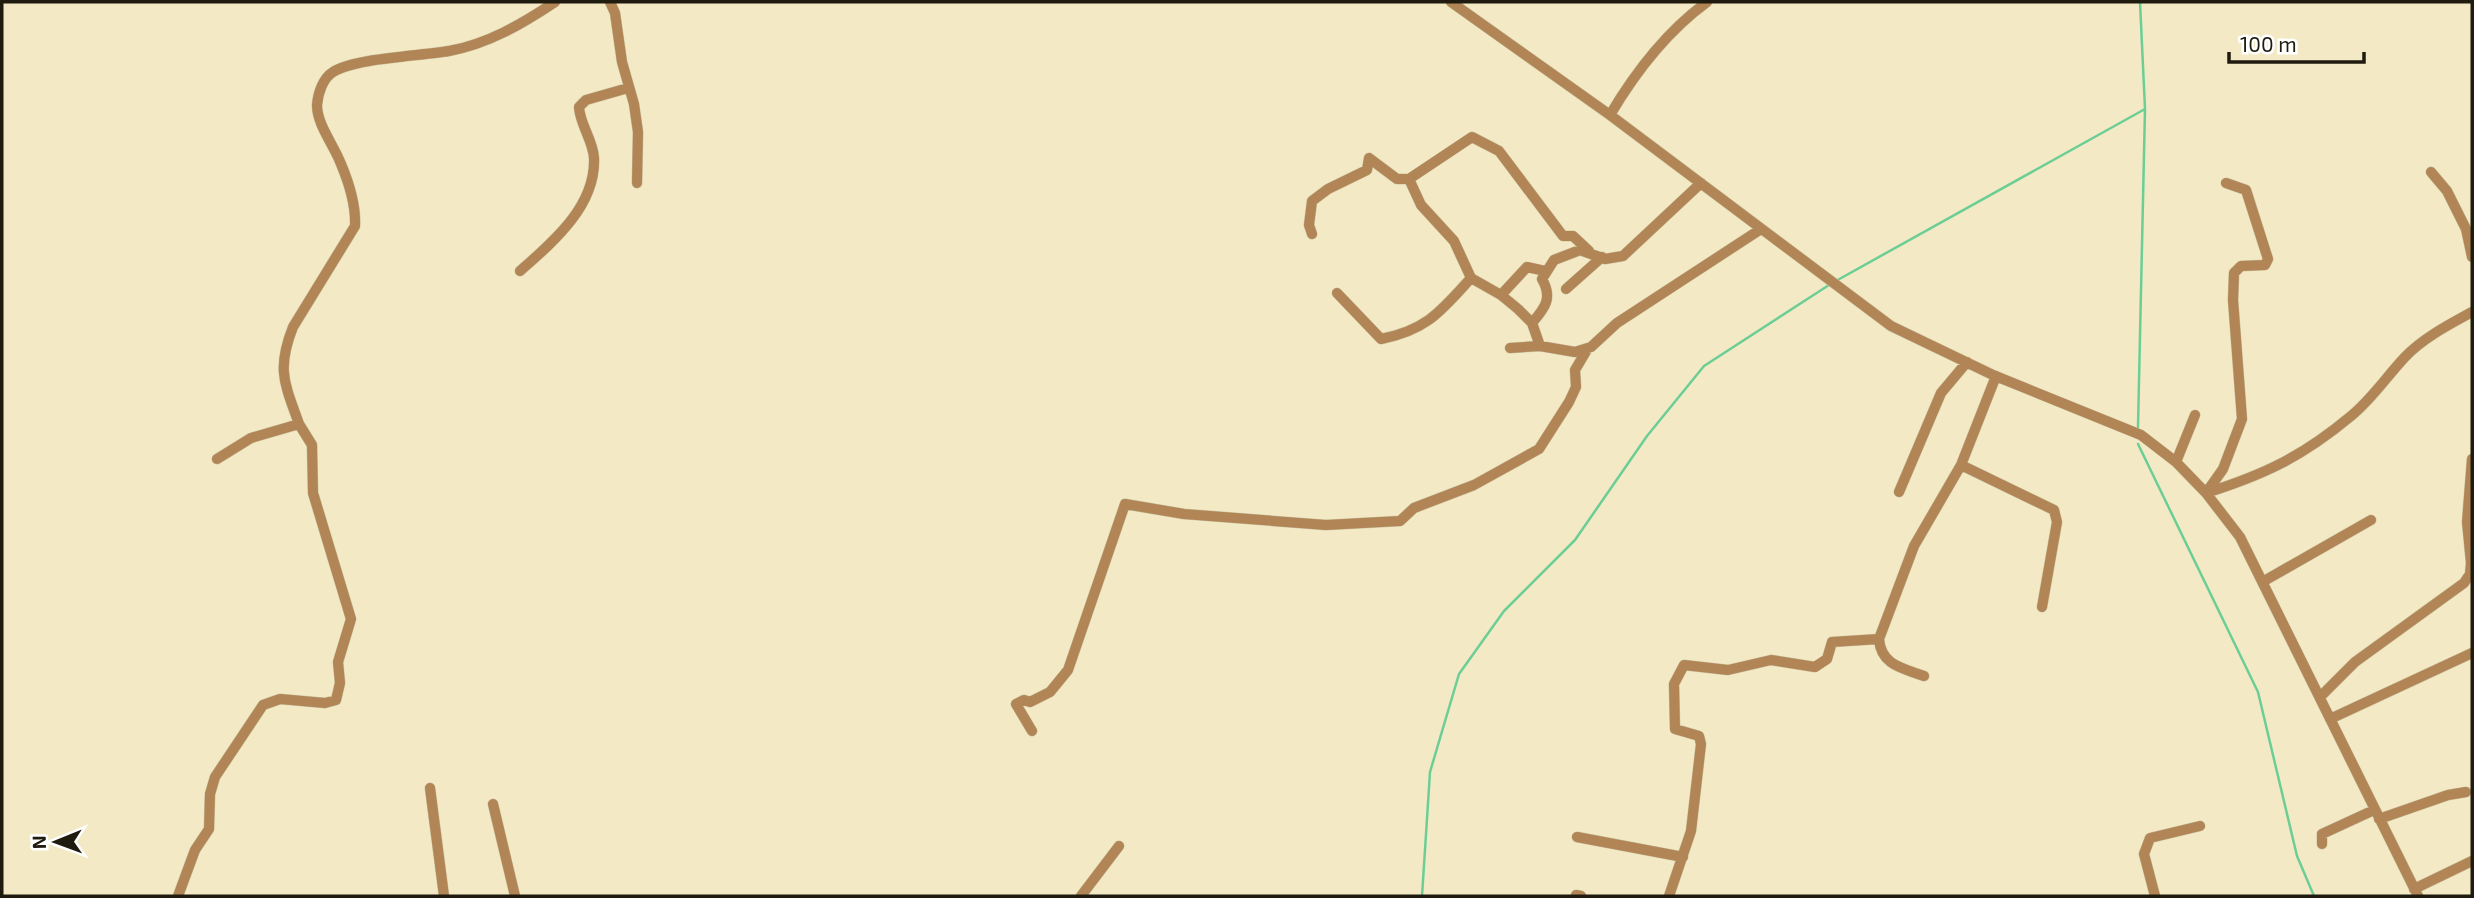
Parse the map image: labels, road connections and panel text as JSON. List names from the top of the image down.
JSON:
{
  "scale_bar": "100 m",
  "north": "left"
}
